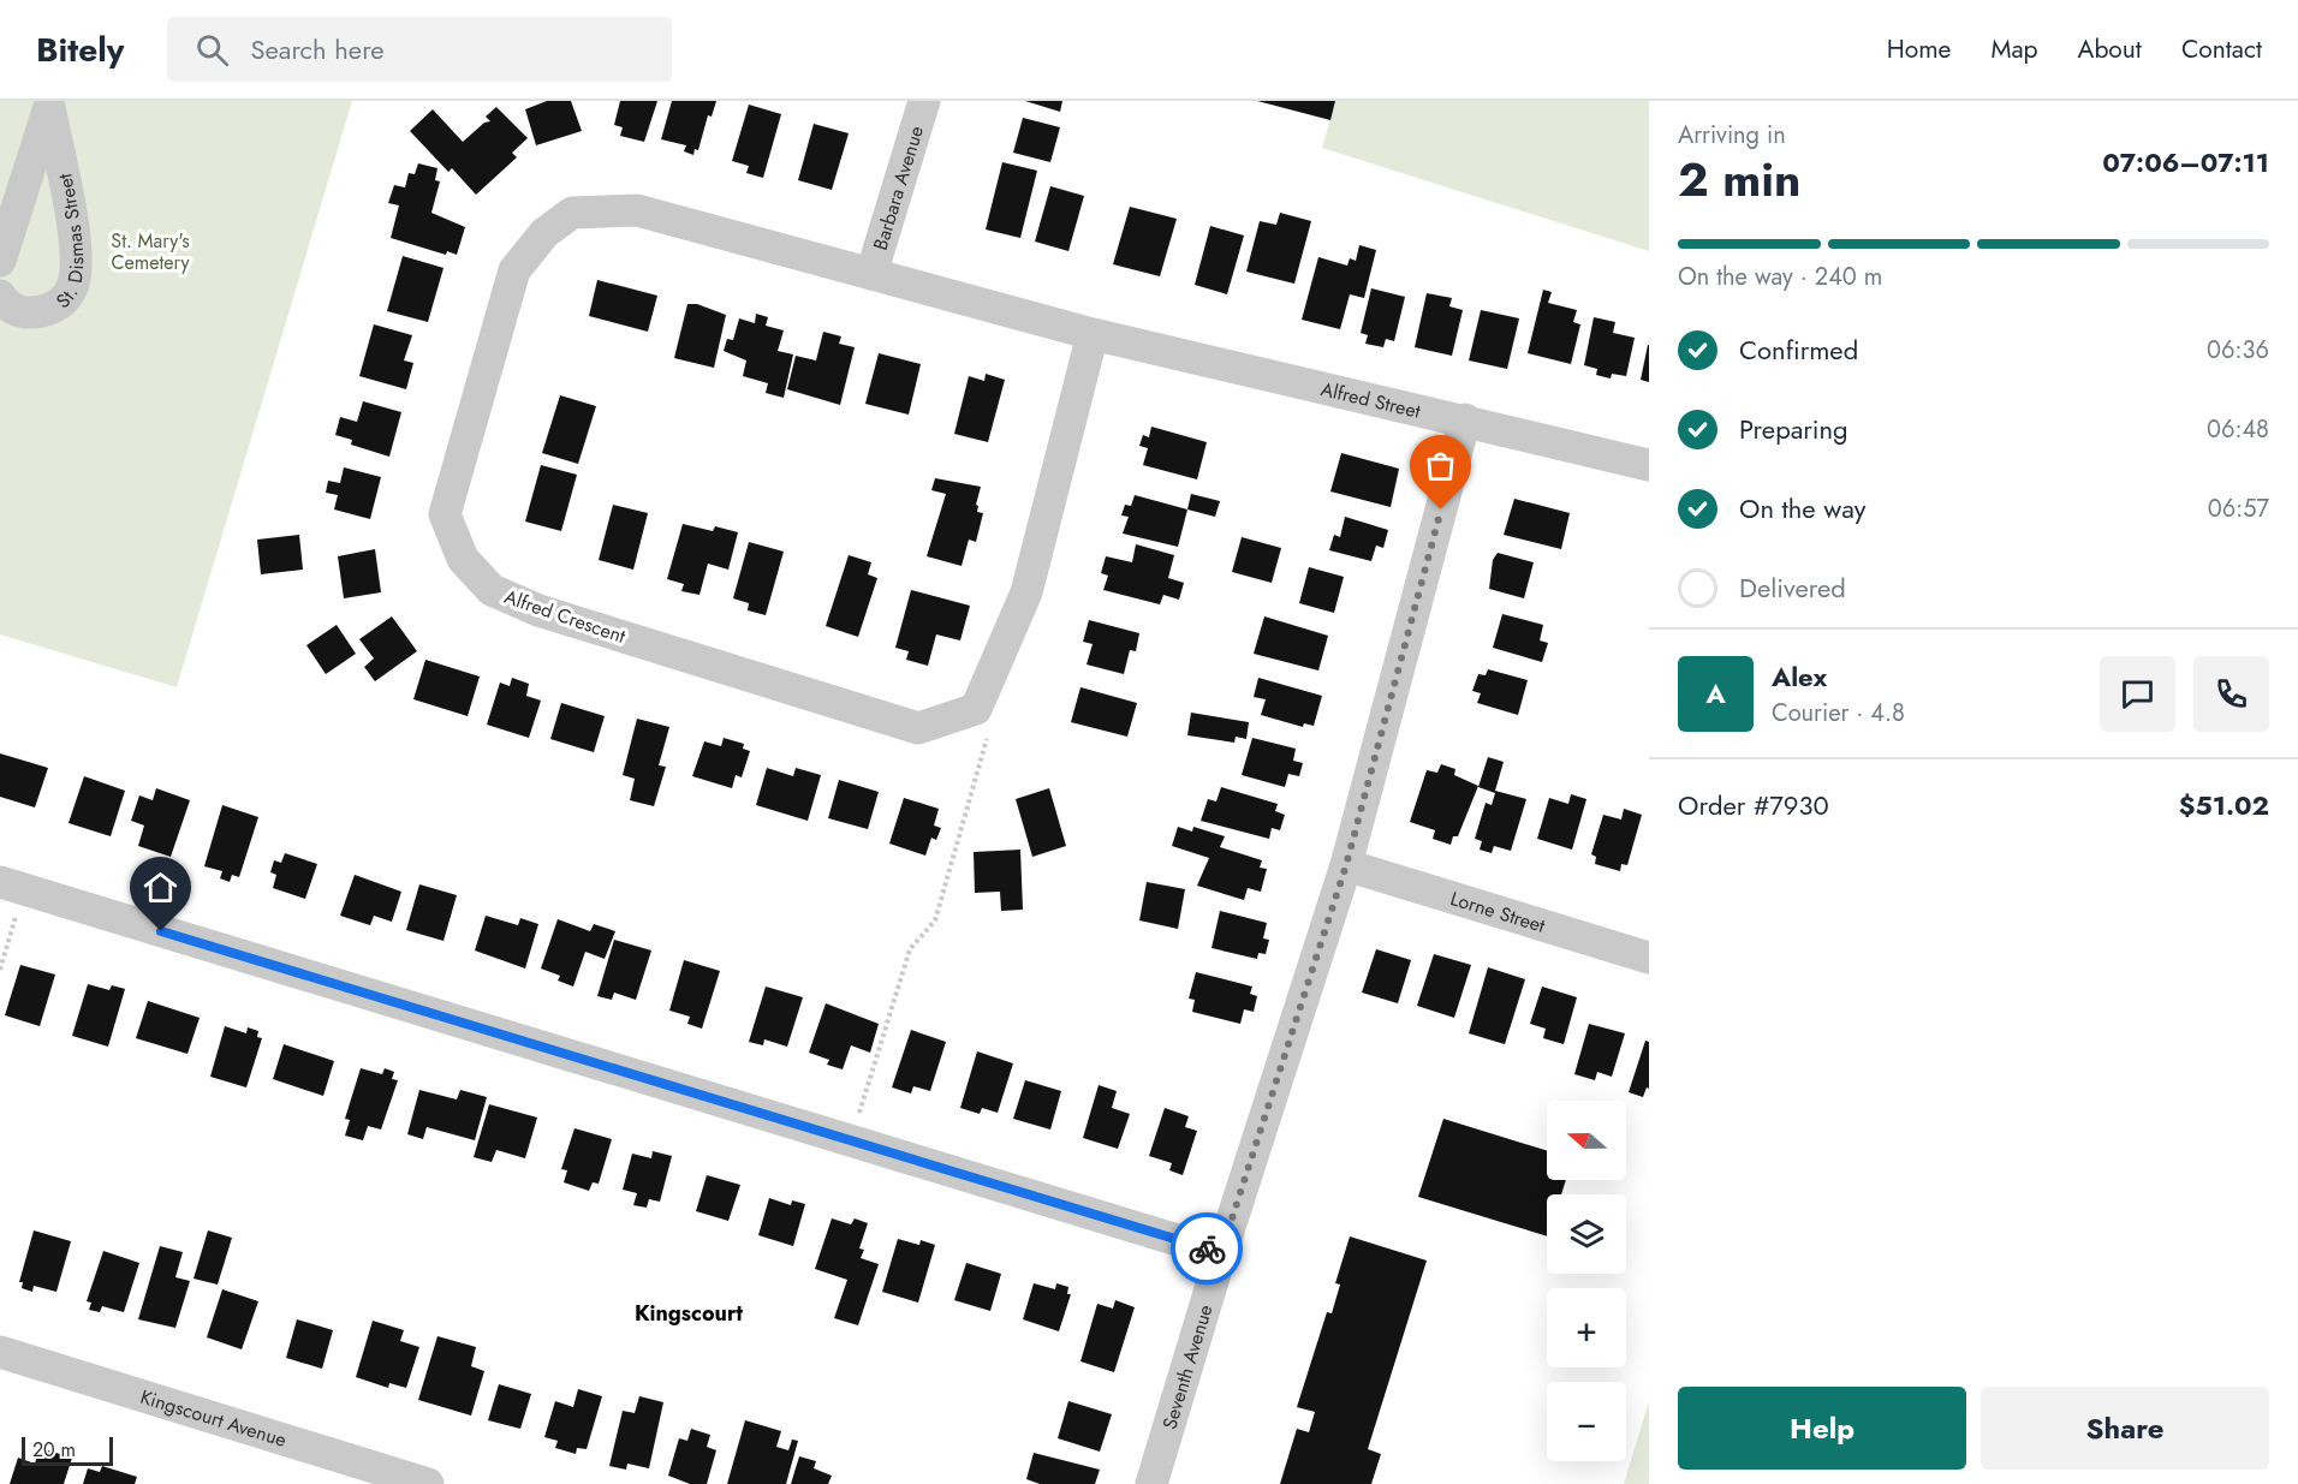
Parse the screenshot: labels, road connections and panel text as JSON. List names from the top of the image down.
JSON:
{
  "streets": {
    "street": [
      "Barbara Avenue",
      "St. Dismas Street",
      "Alfred Street",
      "Alfred Crescent",
      "Lorne Street",
      "Seventh Avenue",
      "Kingscourt Avenue"
    ]
  },
  "crossings": [
    ["Barbara Avenue", "Alfred Crescent"],
    ["Alfred Street", "Alfred Crescent"],
    ["Alfred Street", "Seventh Avenue"],
    ["Lorne Street", "Seventh Avenue"]
  ],
  "districts": ["Kingscourt"],
  "parks": ["St. Mary's Cemetery"],
  "scale_bar": "20 m",
  "north": "left",
  "page": {
    "header": "Bitely",
    "search": "Search here",
    "nav": [
      "Home",
      "Map",
      "About",
      "Contact"
    ],
    "heading": ["2 min", "Arriving in", "07:06–07:11"],
    "panel": [
      "Alex",
      "Courier · 4.8",
      "Order #7930",
      "$51.02"
    ],
    "bar": "On the way · 240 m",
    "list": [
      ["Confirmed", "06:36"],
      ["Preparing", "06:48"],
      ["On the way", "06:57"],
      "Delivered"
    ],
    "round": "A",
    "map_buttons": ["+", "−"],
    "buttons": ["Help", "Share"],
    "scale": "20 m"
  }
}
